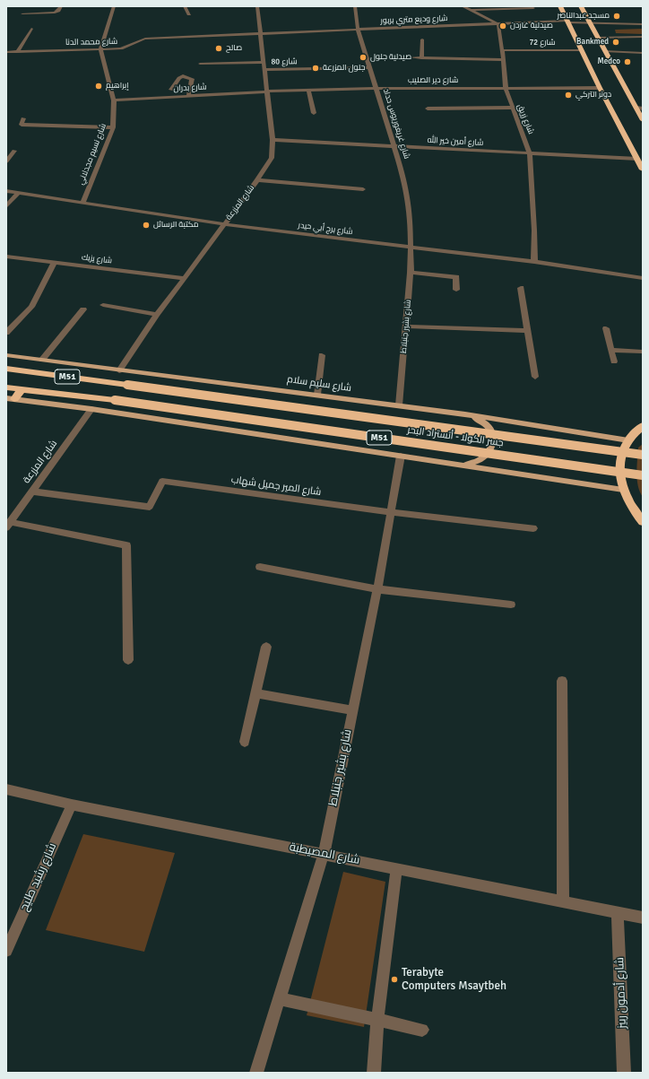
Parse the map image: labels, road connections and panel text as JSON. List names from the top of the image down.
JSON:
{
  "streets": {
    "highway": ["M51", "جسر الكولا - أتستراد البحر"],
    "main road": ["شارع سليم سلام"],
    "street": [
      "شارع وديع متري بربور",
      "شارع محمد الدنا",
      "شارع 72",
      "شارع 80",
      "شارع دير الصليب",
      "شارع بدران",
      "شارع زريق",
      "شارع غريغوريوس حداد",
      "شارع أمين خير الله",
      "شارع نسيم مجدلاني",
      "شارع المزرعة",
      "شارع برج أبي حيدر",
      "شارع يزبك",
      "شارع بشير جنبلاط",
      "شارع المير جميل شهاب",
      "شارع المصيطبة",
      "شارع رشيد طليح",
      "شارع أدمون ربيز"
    ]
  },
  "crossings": [
    ["شارع وديع متري بربور", "شارع محمد الدنا"],
    ["شارع وديع متري بربور", "شارع زريق"],
    ["شارع وديع متري بربور", "شارع غريغوريوس حداد"],
    ["شارع وديع متري بربور", "شارع المزرعة"],
    ["شارع محمد الدنا", "شارع نسيم مجدلاني"],
    ["شارع محمد الدنا", "شارع المزرعة"],
    ["شارع 72", "شارع زريق"],
    ["شارع 80", "شارع غريغوريوس حداد"],
    ["شارع 80", "شارع المزرعة"],
    ["شارع دير الصليب", "شارع بدران"],
    ["شارع دير الصليب", "شارع زريق"],
    ["شارع دير الصليب", "شارع غريغوريوس حداد"],
    ["شارع دير الصليب", "شارع المزرعة"],
    ["شارع بدران", "شارع نسيم مجدلاني"],
    ["شارع بدران", "شارع المزرعة"],
    ["شارع زريق", "شارع أمين خير الله"],
    ["شارع زريق", "شارع برج أبي حيدر"],
    ["شارع غريغوريوس حداد", "شارع أمين خير الله"],
    ["شارع غريغوريوس حداد", "شارع برج أبي حيدر"],
    ["شارع غريغوريوس حداد", "شارع بشير جنبلاط"],
    ["شارع أمين خير الله", "شارع المزرعة"],
    ["شارع نسيم مجدلاني", "شارع برج أبي حيدر"],
    ["شارع المزرعة", "شارع برج أبي حيدر"],
    ["شارع المزرعة", "شارع يزبك"],
    ["شارع المزرعة", "شارع سليم سلام"],
    ["شارع المزرعة", "شارع المير جميل شهاب"],
    ["شارع برج أبي حيدر", "شارع بشير جنبلاط"],
    ["شارع بشير جنبلاط", "شارع سليم سلام"],
    ["شارع بشير جنبلاط", "شارع المير جميل شهاب"],
    ["شارع بشير جنبلاط", "شارع المصيطبة"],
    ["M51", "جسر الكولا - أتستراد البحر"],
    ["شارع المصيطبة", "شارع رشيد طليح"],
    ["شارع المصيطبة", "شارع أدمون ربيز"]
  ],
  "places": [
    "مسجد عبدالناصر",
    "صيدلية غاردن",
    "Bankmed",
    "صالح",
    "صيدلية جلول",
    "Medco",
    "جلول المزرعة",
    "إبراهيم",
    "دونر التركي",
    "مكتبة الرسائل",
    "Terabyte Computers Msaytbeh"
  ]
}
